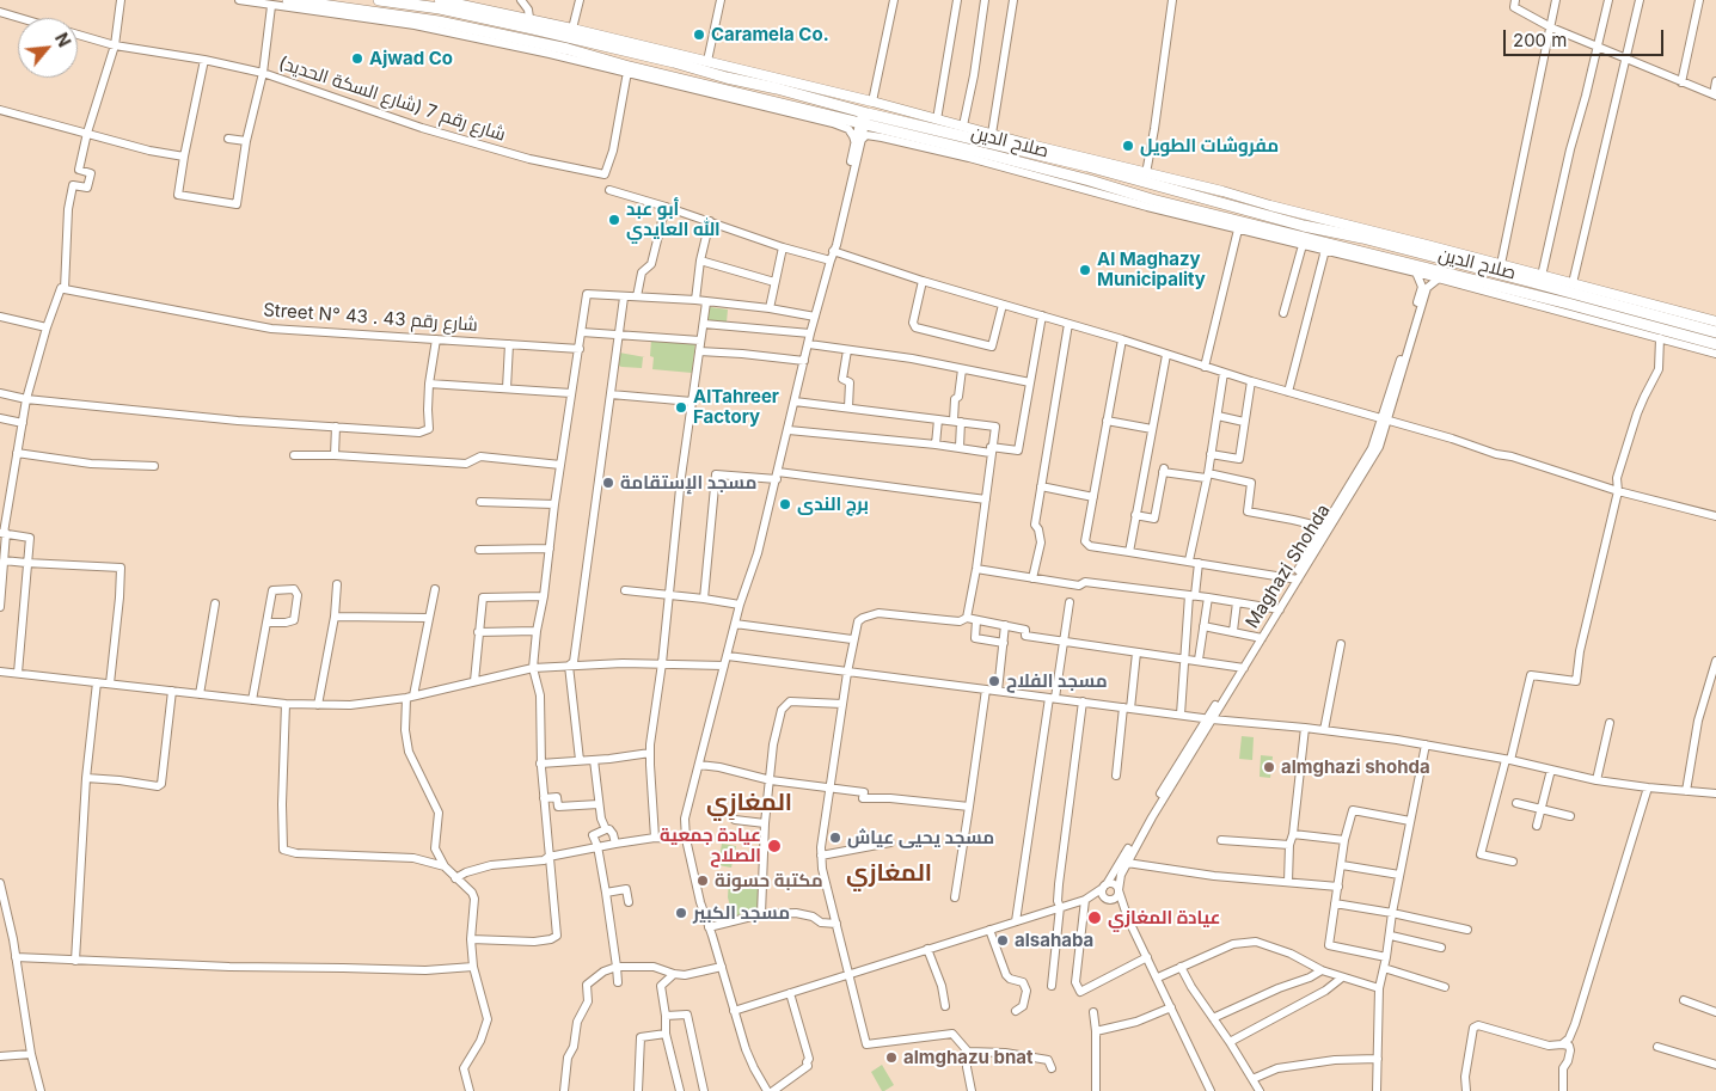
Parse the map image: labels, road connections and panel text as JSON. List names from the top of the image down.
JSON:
{
  "streets": {
    "highway": ["صلاح الدين"],
    "street": ["شارع رقم 7 (شارع السكة الحديد)", "Street N° 43 . شارع رقم 43", "Maghazi Shohda"]
  },
  "crossings": [
    ["صلاح الدين", "Maghazi Shohda"]
  ],
  "districts": ["المغازِي", "المغازي"],
  "places": [
    "Caramela Co.",
    "Ajwad Co",
    "مفروشات الطويل",
    "أبو عبد الله العايدي",
    "Al Maghazy Municipality",
    "AlTahreer Factory",
    "مسجد الإستقامة",
    "برج الندى",
    "مسجد الفلاح",
    "almghazi shohda",
    "مسجد يحيى عياش",
    "عيادة جمعية الصلاح",
    "مكتبة حسونة",
    "مسجد الكبير",
    "عيادة المغازي",
    "alsahaba",
    "almghazu bnat"
  ],
  "scale_bar": "200 m",
  "north": "top right"
}
